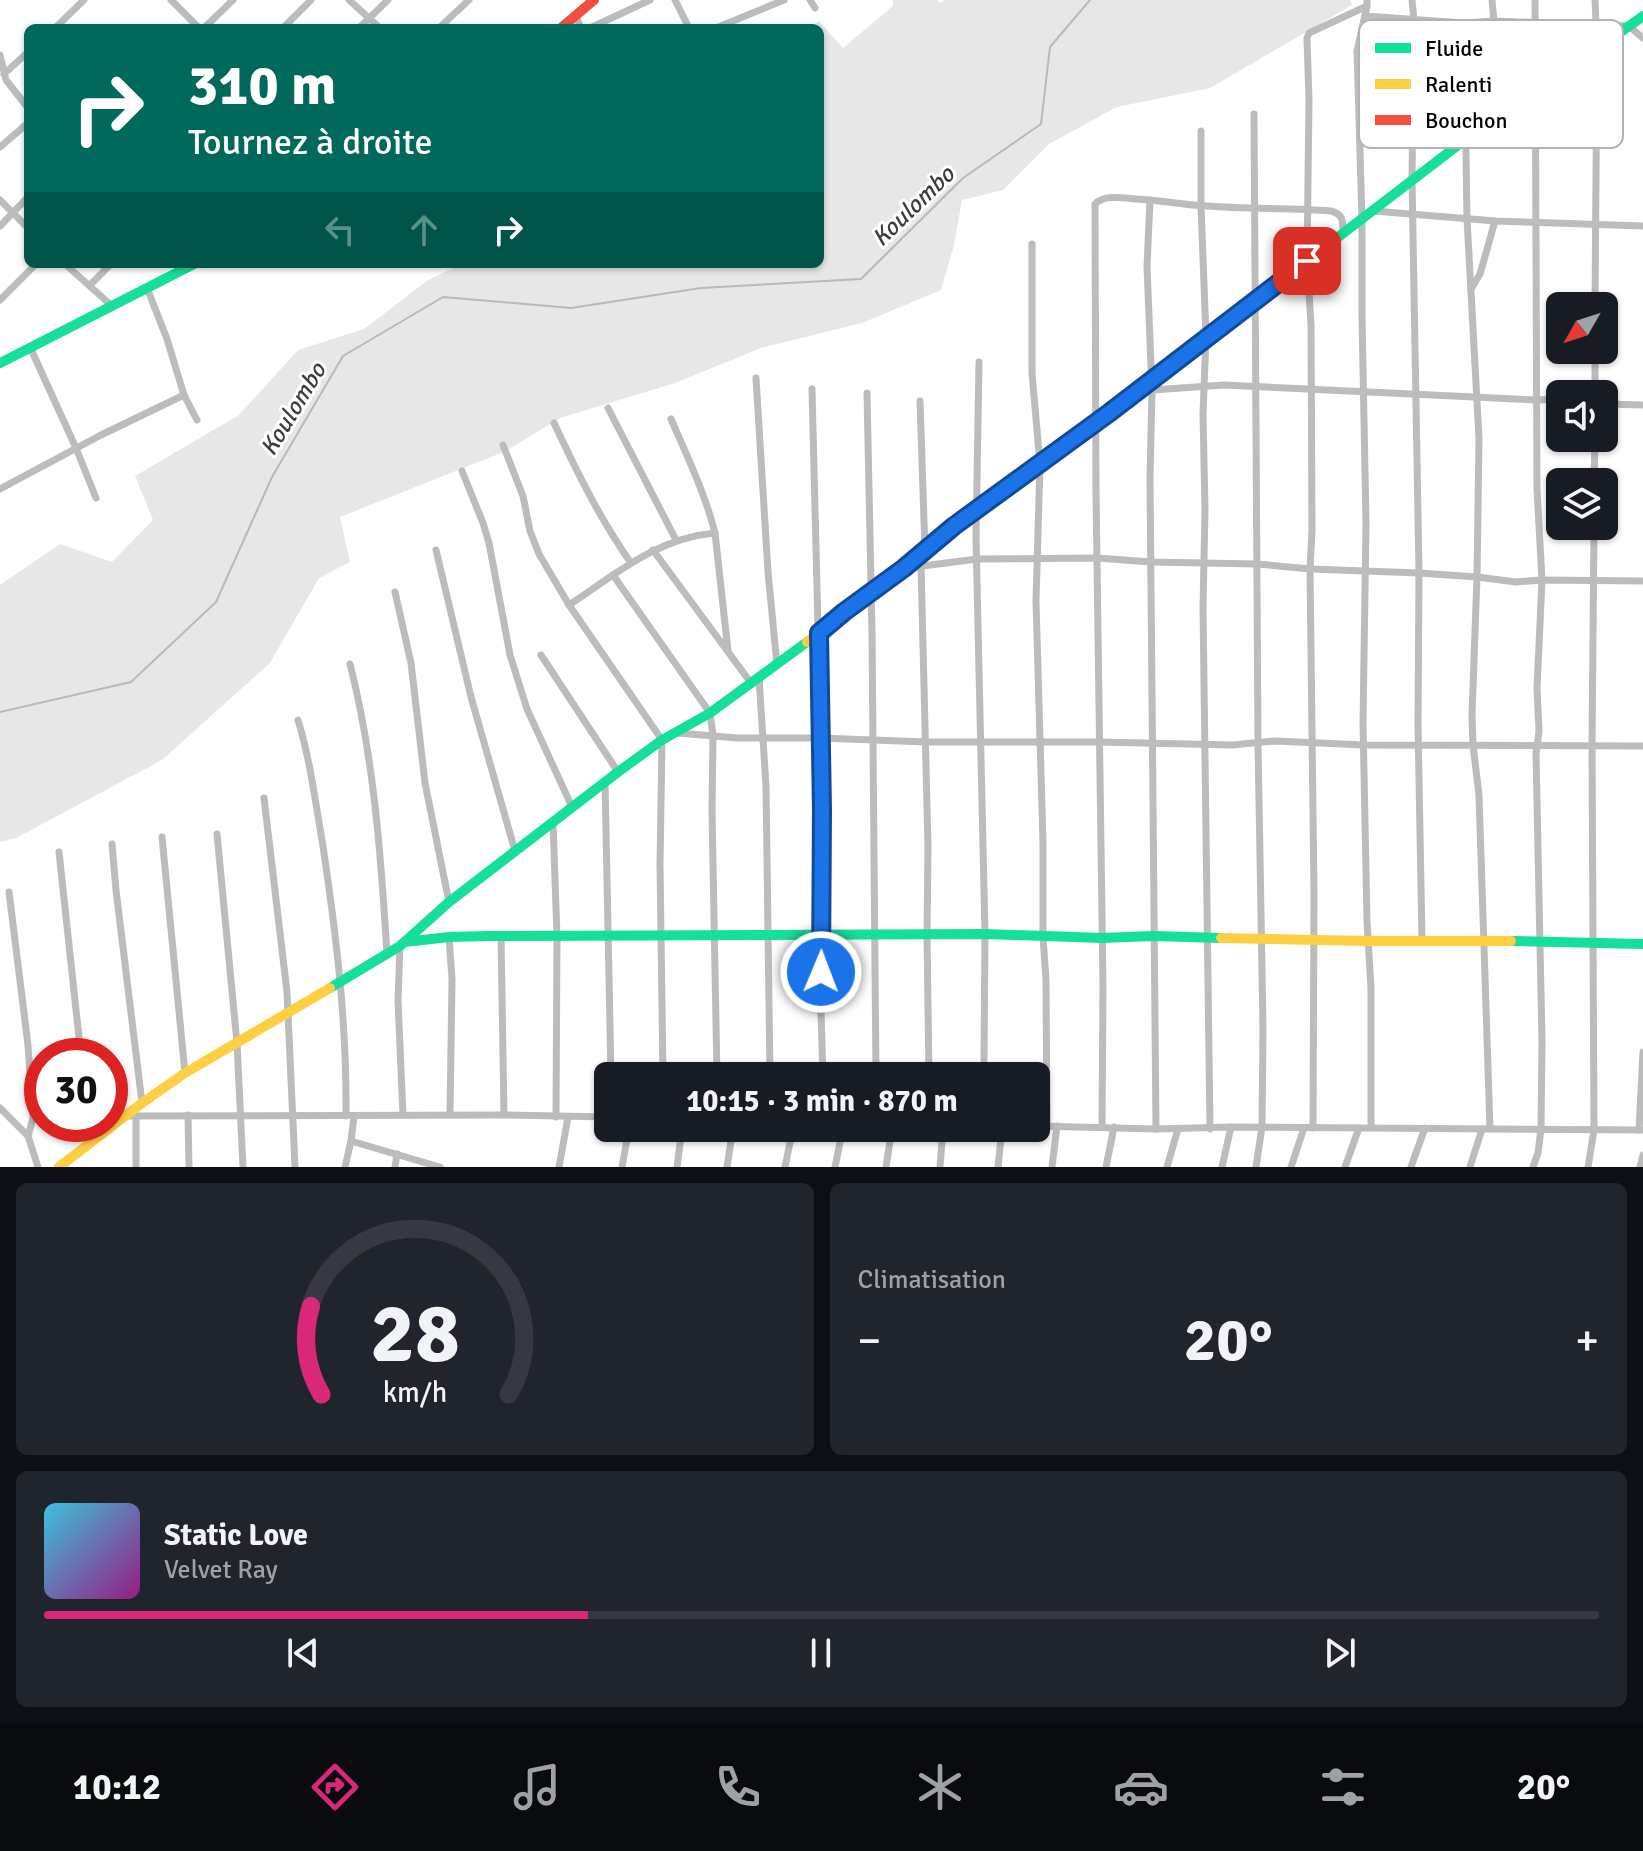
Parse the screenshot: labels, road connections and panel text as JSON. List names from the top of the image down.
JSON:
{
  "water": ["Koulombo"],
  "legend": ["Fluide", "Ralenti", "Bouchon"],
  "north": "bottom left",
  "page": {
    "turn": ["310 m", "Tournez à droite"],
    "limit": "30",
    "trip": "10:15 · 3 min · 870 m",
    "tile": "Climatisation",
    "heat": ["−", "20°", "+"],
    "song": ["Static Love", "Velvet Ray"],
    "tabs": ["10:12", "20°"],
    "gauge": ["28", "km/h"]
  }
}
